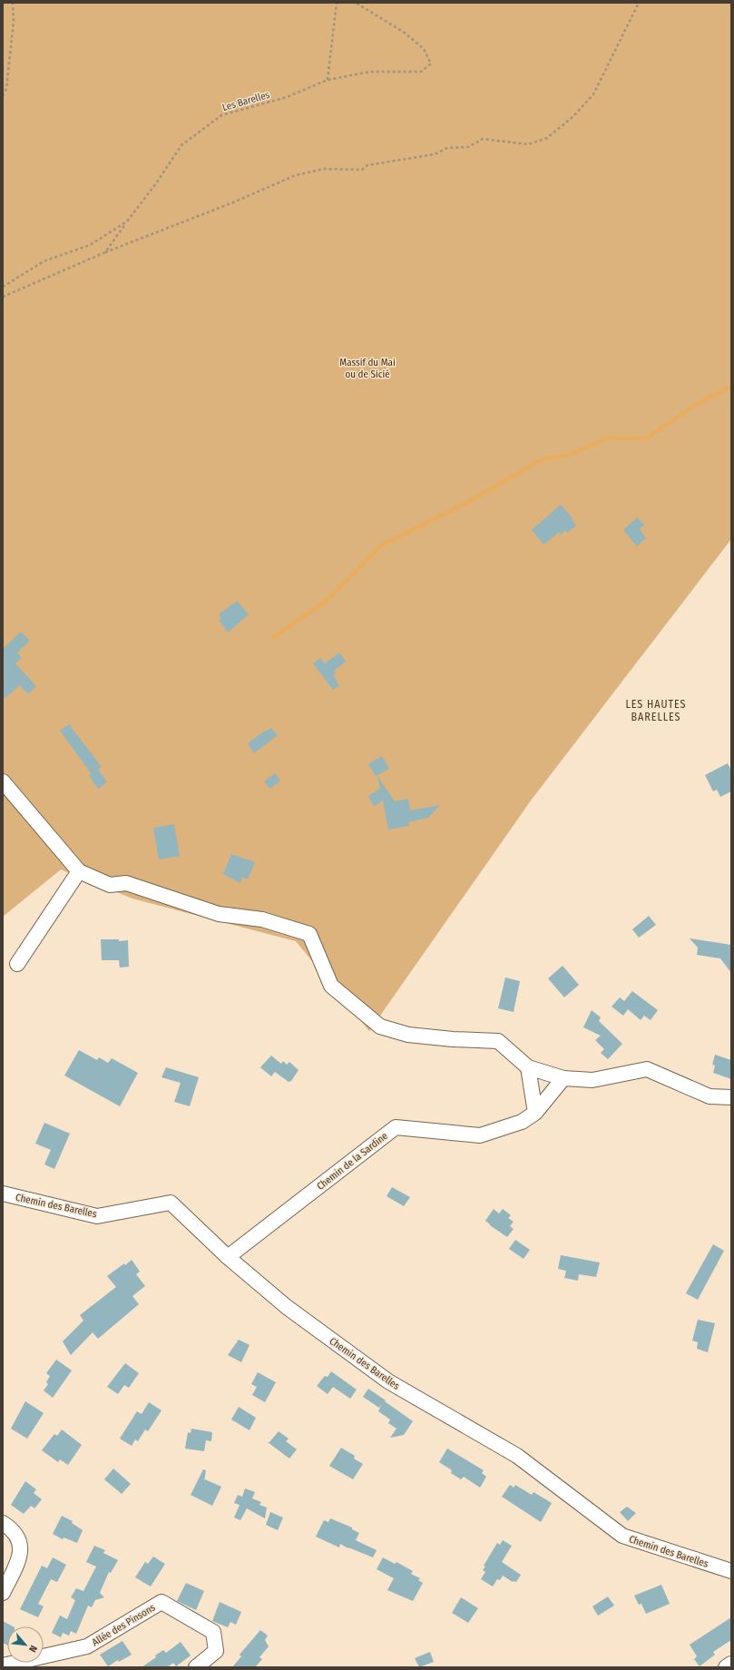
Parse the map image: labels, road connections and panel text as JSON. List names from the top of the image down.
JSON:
{
  "streets": {
    "street": ["Chemin de la Sardine", "Chemin des Barelles", "Allée des Pinsons"],
    "path": ["Les Barelles"]
  },
  "crossings": [
    ["Chemin de la Sardine", "Chemin des Barelles"]
  ],
  "districts": ["LES HAUTES BARELLES"],
  "parks": ["Massif du Mai ou de Sicié"],
  "north": "bottom right"
}
